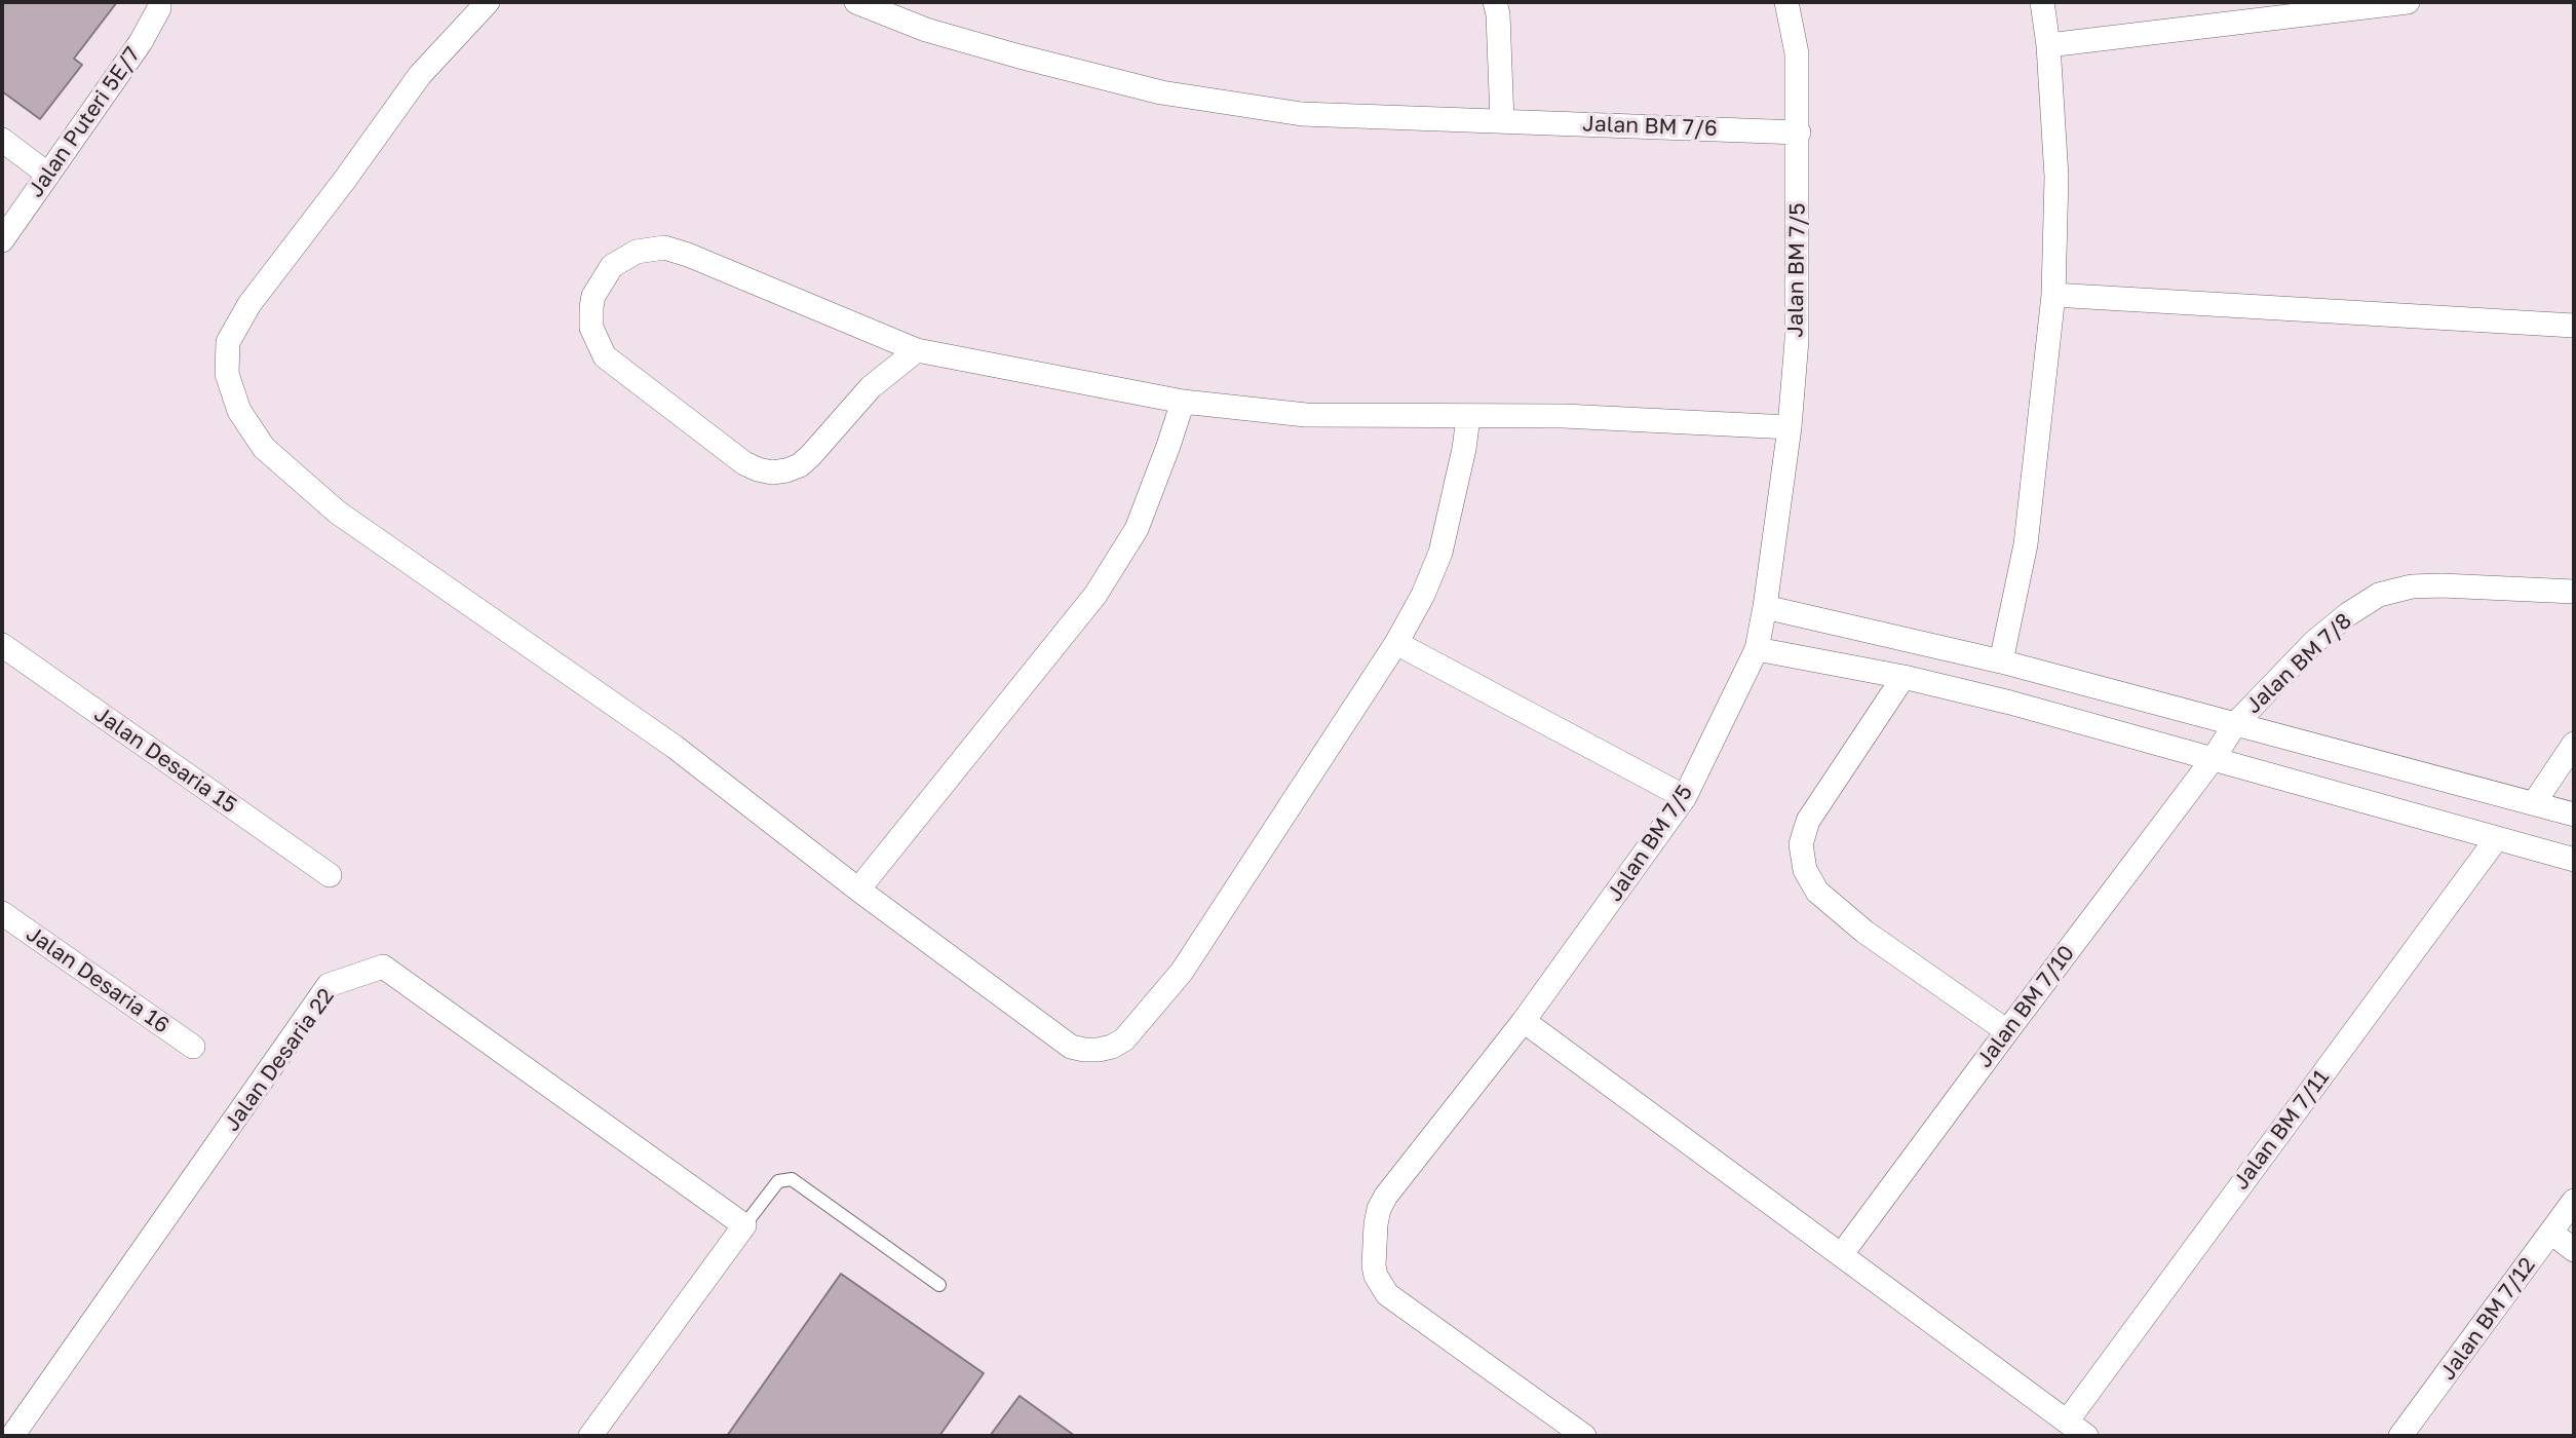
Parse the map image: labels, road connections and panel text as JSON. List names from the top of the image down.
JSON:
{
  "streets": {
    "street": [
      "Jalan Puteri 5E/7",
      "Jalan BM 7/6",
      "Jalan BM 7/5",
      "Jalan BM 7/8",
      "Jalan Desaria 15",
      "Jalan Desaria 16",
      "Jalan BM 7/10",
      "Jalan Desaria 22",
      "Jalan BM 7/11",
      "Jalan BM 7/12"
    ]
  },
  "crossings": [
    ["Jalan BM 7/6", "Jalan BM 7/5"],
    ["Jalan BM 7/8", "Jalan BM 7/10"]
  ]
}
